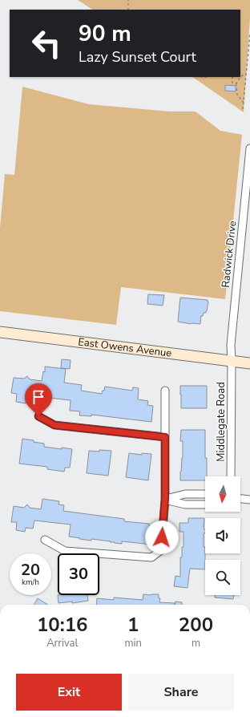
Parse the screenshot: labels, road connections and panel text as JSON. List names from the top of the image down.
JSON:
{
  "streets": {
    "street": ["Radwick Drive", "East Owens Avenue", "Middlegate Road"]
  },
  "crossings": [
    ["Radwick Drive", "East Owens Avenue"],
    ["Radwick Drive", "Middlegate Road"],
    ["East Owens Avenue", "Middlegate Road"]
  ],
  "north": "bottom",
  "page": {
    "turn": ["90 m", "Lazy Sunset Court"],
    "speed": "20 km/h",
    "limit": "30",
    "eta": [
      "10:16",
      "Arrival",
      "1",
      "min",
      "200",
      "m"
    ],
    "buttons": ["Exit", "Share"]
  }
}
